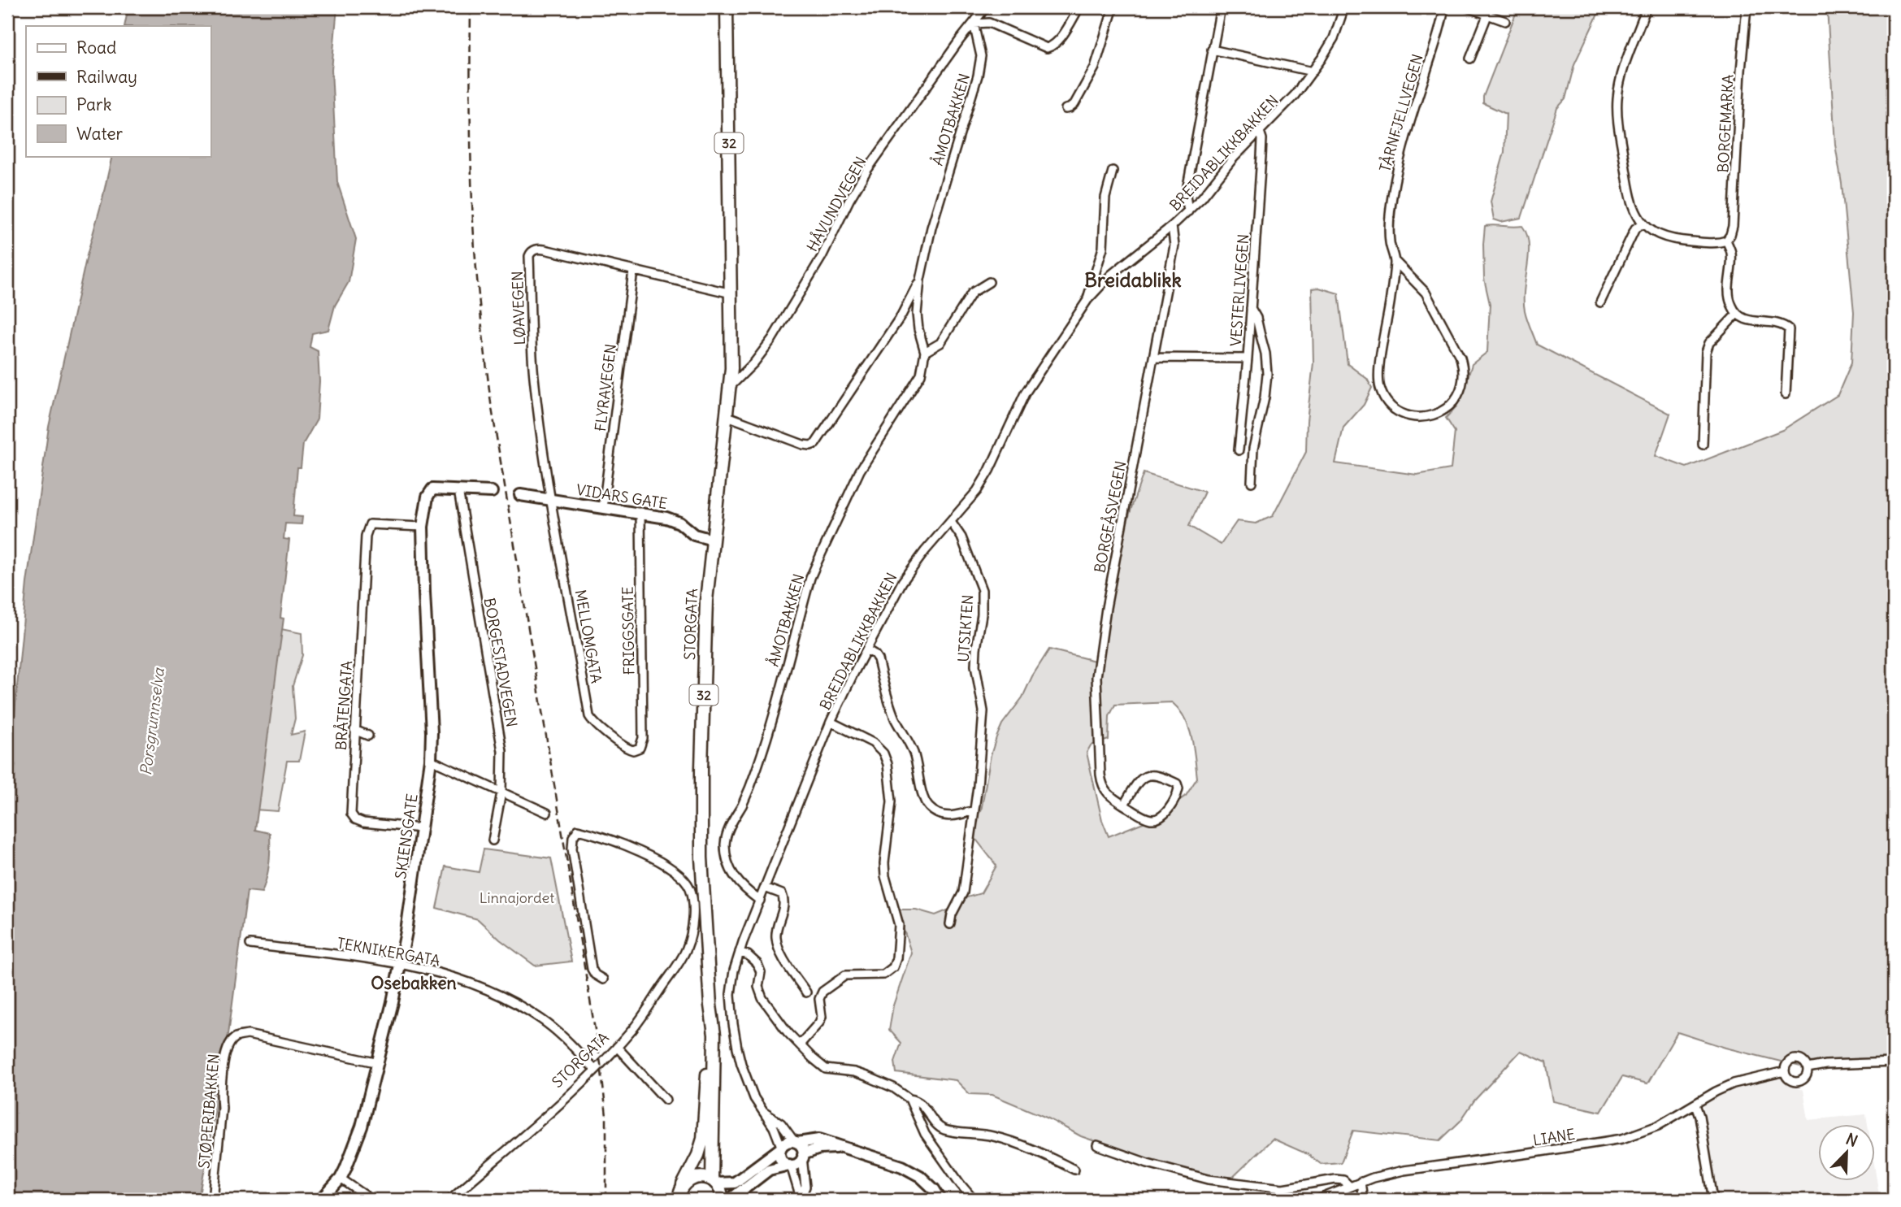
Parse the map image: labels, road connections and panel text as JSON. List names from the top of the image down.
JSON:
{
  "streets": {
    "main road": ["32", "STORGATA"],
    "street": [
      "TÅRNFJELLVEGEN",
      "ÅMOTBAKKEN",
      "BORGEMARKA",
      "BREIDABLIKKBAKKEN",
      "HÅVUNDVEGEN",
      "VESTERLIVEGEN",
      "LØAVEGEN",
      "FLYRAVEGEN",
      "VIDARS GATE",
      "BORGEÅSVEGEN",
      "UTSIKTEN",
      "FRIGGSGATE",
      "MELLOMGATA",
      "BORGESTADVEGEN",
      "BRÅTENGATA",
      "SKIENSGATE",
      "TEKNIKERGATA",
      "STØPERIBAKKEN",
      "LIANE"
    ]
  },
  "crossings": [
    ["ÅMOTBAKKEN", "BREIDABLIKKBAKKEN"],
    ["ÅMOTBAKKEN", "HÅVUNDVEGEN"],
    ["32", "STORGATA"],
    ["BREIDABLIKKBAKKEN", "VESTERLIVEGEN"],
    ["BREIDABLIKKBAKKEN", "BORGEÅSVEGEN"],
    ["BREIDABLIKKBAKKEN", "UTSIKTEN"],
    ["HÅVUNDVEGEN", "STORGATA"],
    ["LØAVEGEN", "FLYRAVEGEN"],
    ["LØAVEGEN", "VIDARS GATE"],
    ["LØAVEGEN", "STORGATA"],
    ["LØAVEGEN", "MELLOMGATA"],
    ["FLYRAVEGEN", "VIDARS GATE"],
    ["VIDARS GATE", "STORGATA"],
    ["VIDARS GATE", "FRIGGSGATE"],
    ["VIDARS GATE", "MELLOMGATA"],
    ["STORGATA", "TEKNIKERGATA"],
    ["FRIGGSGATE", "MELLOMGATA"],
    ["BORGESTADVEGEN", "SKIENSGATE"],
    ["BRÅTENGATA", "SKIENSGATE"],
    ["SKIENSGATE", "TEKNIKERGATA"],
    ["SKIENSGATE", "STØPERIBAKKEN"]
  ],
  "districts": ["Breidablikk", "Osebakken"],
  "water": ["Porsgrunnselva"],
  "parks": ["Linnajordet"],
  "legend": [
    "Road",
    "Railway",
    "Park",
    "Water"
  ],
  "north": "top right"
}
